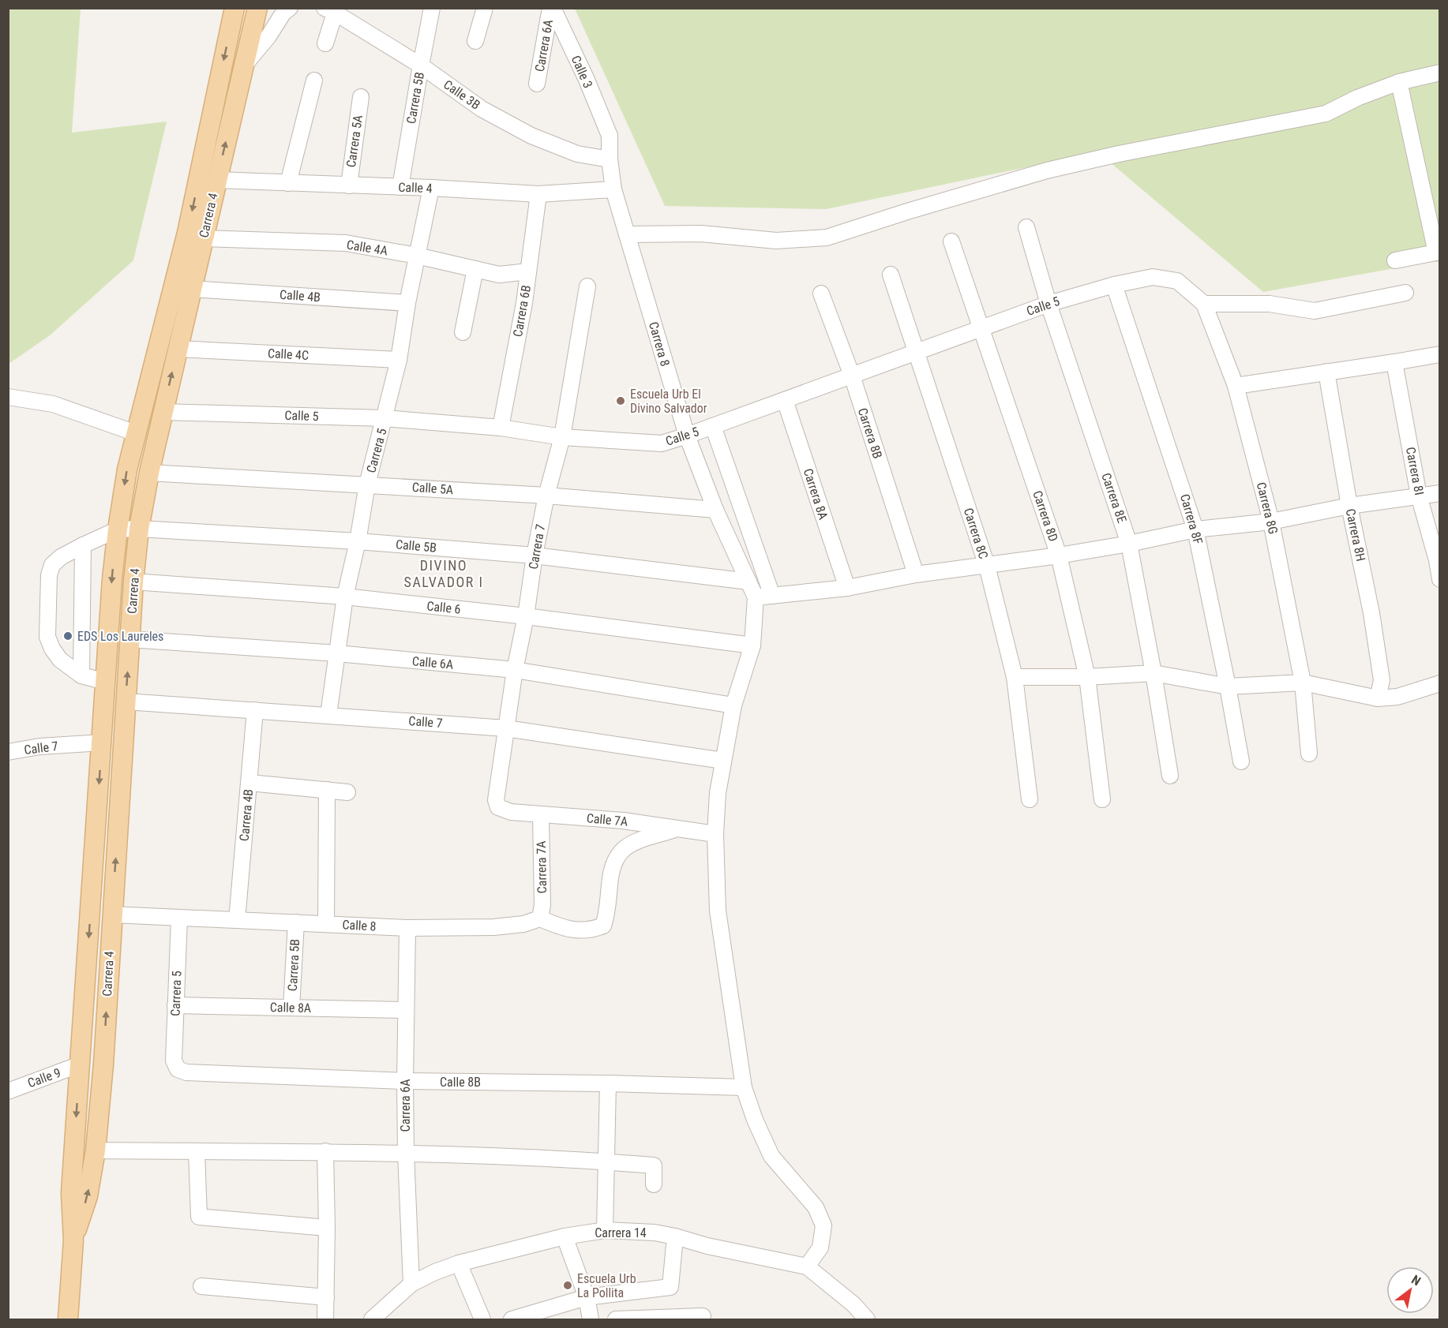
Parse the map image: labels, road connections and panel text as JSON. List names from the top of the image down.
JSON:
{
  "streets": {
    "main road": ["Carrera 4"],
    "street": [
      "Carrera 6A",
      "Calle 3",
      "Calle 3B",
      "Carrera 5B",
      "Carrera 5A",
      "Calle 4",
      "Calle 4A",
      "Calle 4B",
      "Calle 5",
      "Carrera 6B",
      "Carrera 8",
      "Calle 4C",
      "Carrera 8B",
      "Carrera 5",
      "Carrera 8I",
      "Calle 5A",
      "Carrera 8A",
      "Carrera 8E",
      "Carrera 8G",
      "Carrera 8D",
      "Carrera 8F",
      "Carrera 8C",
      "Carrera 8H",
      "Calle 5B",
      "Carrera 7",
      "Calle 6",
      "Calle 6A",
      "Calle 7",
      "Carrera 4B",
      "Calle 7A",
      "Carrera 7A",
      "Calle 8",
      "Calle 8A",
      "Calle 9",
      "Calle 8B",
      "Carrera 14"
    ]
  },
  "crossings": [
    ["Carrera 6A", "Calle 3"],
    ["Carrera 6A", "Calle 8"],
    ["Carrera 6A", "Calle 8A"],
    ["Carrera 6A", "Calle 8B"],
    ["Carrera 6A", "Carrera 14"],
    ["Calle 3", "Carrera 8"],
    ["Calle 3B", "Carrera 5B"],
    ["Calle 3B", "Carrera 8"],
    ["Carrera 5B", "Calle 4"],
    ["Carrera 5B", "Calle 8"],
    ["Carrera 5B", "Calle 8A"],
    ["Carrera 5A", "Calle 4"],
    ["Calle 4", "Carrera 4"],
    ["Calle 4", "Carrera 6B"],
    ["Calle 4", "Carrera 8"],
    ["Calle 4", "Carrera 5"],
    ["Carrera 4", "Calle 4A"],
    ["Carrera 4", "Calle 4B"],
    ["Carrera 4", "Calle 5"],
    ["Carrera 4", "Calle 4C"],
    ["Carrera 4", "Calle 5A"],
    ["Carrera 4", "Calle 5B"],
    ["Carrera 4", "Calle 6"],
    ["Carrera 4", "Calle 6A"],
    ["Carrera 4", "Calle 7"],
    ["Carrera 4", "Calle 8"],
    ["Carrera 4", "Calle 9"],
    ["Calle 4A", "Carrera 6B"],
    ["Calle 4A", "Carrera 5"],
    ["Calle 4B", "Carrera 5"],
    ["Calle 5", "Carrera 6B"],
    ["Calle 5", "Carrera 8"],
    ["Calle 5", "Carrera 8B"],
    ["Calle 5", "Carrera 5"],
    ["Calle 5", "Carrera 8A"],
    ["Calle 5", "Carrera 8E"],
    ["Calle 5", "Carrera 8G"],
    ["Calle 5", "Carrera 8D"],
    ["Calle 5", "Carrera 8F"],
    ["Calle 5", "Carrera 8C"],
    ["Calle 5", "Carrera 7"],
    ["Carrera 8", "Calle 5A"],
    ["Carrera 8", "Calle 5B"],
    ["Calle 4C", "Carrera 5"],
    ["Carrera 5", "Calle 5A"],
    ["Carrera 5", "Calle 5B"],
    ["Carrera 5", "Calle 6"],
    ["Carrera 5", "Calle 6A"],
    ["Carrera 5", "Calle 7"],
    ["Carrera 5", "Calle 8"],
    ["Carrera 5", "Calle 8A"],
    ["Carrera 5", "Calle 8B"],
    ["Calle 5A", "Carrera 7"],
    ["Calle 5B", "Carrera 7"],
    ["Carrera 7", "Calle 6"],
    ["Carrera 7", "Calle 6A"],
    ["Carrera 7", "Calle 7"],
    ["Carrera 7", "Calle 7A"],
    ["Calle 7", "Carrera 4B"],
    ["Carrera 4B", "Calle 8"],
    ["Calle 7A", "Carrera 7A"],
    ["Carrera 7A", "Calle 8"]
  ],
  "districts": ["DIVINO SALVADOR I"],
  "places": ["Escuela Urb El Divino Salvador", "EDS Los Laureles", "Escuela Urb La Pollita"],
  "north": "top right"
}
